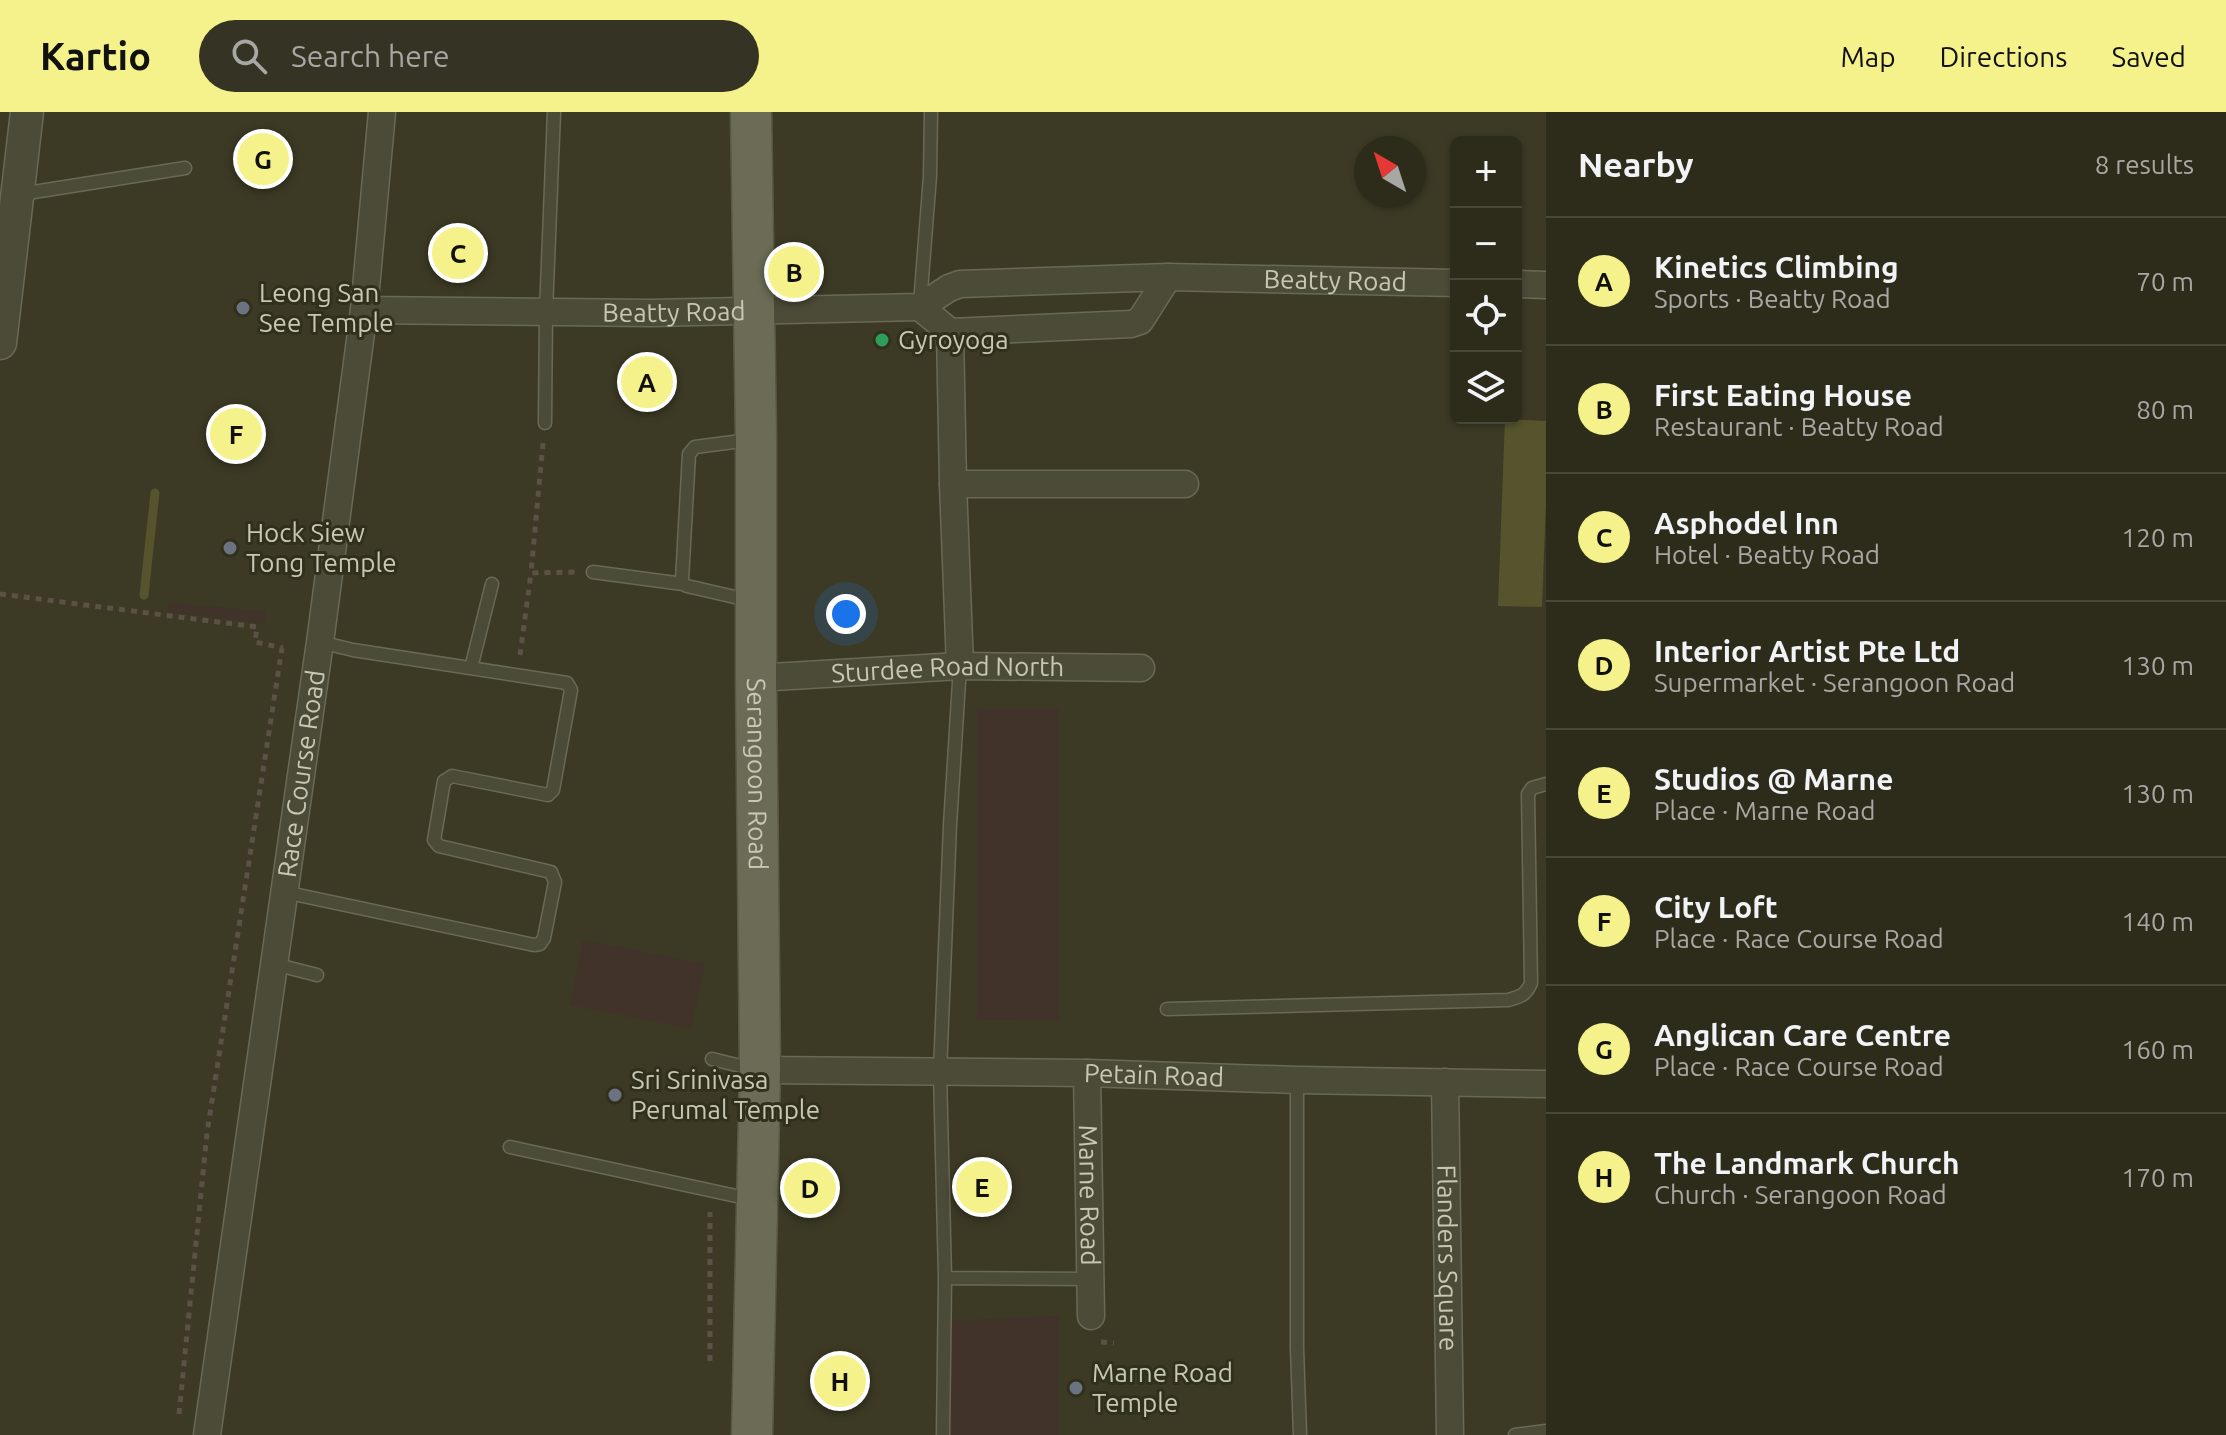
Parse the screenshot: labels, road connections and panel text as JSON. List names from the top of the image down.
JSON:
{
  "streets": {
    "main road": ["Serangoon Road"],
    "street": [
      "Beatty Road",
      "Sturdee Road North",
      "Race Course Road",
      "Petain Road",
      "Marne Road",
      "Flanders Square"
    ]
  },
  "crossings": [
    ["Beatty Road", "Race Course Road"],
    ["Beatty Road", "Serangoon Road"],
    ["Sturdee Road North", "Serangoon Road"],
    ["Serangoon Road", "Petain Road"],
    ["Petain Road", "Marne Road"],
    ["Petain Road", "Flanders Square"]
  ],
  "places": [
    "Leong San See Temple",
    "Gyroyoga",
    "Hock Siew Tong Temple",
    "Sri Srinivasa Perumal Temple",
    "Marne Road Temple"
  ],
  "north": "top left",
  "page": {
    "header": "Kartio",
    "search": "Search here",
    "nav": ["Map", "Directions", "Saved"],
    "heading": ["Nearby", "8 results"],
    "pins": [
      "G",
      "C",
      "B",
      "A",
      "F",
      "E",
      "D",
      "H"
    ],
    "map_buttons": ["+", "−"],
    "list": [
      {
        "mark": "A",
        "name": "Kinetics Climbing",
        "note": "Sports · Beatty Road",
        "value": "70 m"
      },
      {
        "mark": "B",
        "name": "First Eating House",
        "note": "Restaurant · Beatty Road",
        "value": "80 m"
      },
      {
        "mark": "C",
        "name": "Asphodel Inn",
        "note": "Hotel · Beatty Road",
        "value": "120 m"
      },
      {
        "mark": "D",
        "name": "Interior Artist Pte Ltd",
        "note": "Supermarket · Serangoon Road",
        "value": "130 m"
      },
      {
        "mark": "E",
        "name": "Studios @ Marne",
        "note": "Place · Marne Road",
        "value": "130 m"
      },
      {
        "mark": "F",
        "name": "City Loft",
        "note": "Place · Race Course Road",
        "value": "140 m"
      },
      {
        "mark": "G",
        "name": "Anglican Care Centre",
        "note": "Place · Race Course Road",
        "value": "160 m"
      },
      {
        "mark": "H",
        "name": "The Landmark Church",
        "note": "Church · Serangoon Road",
        "value": "170 m"
      }
    ]
  }
}
